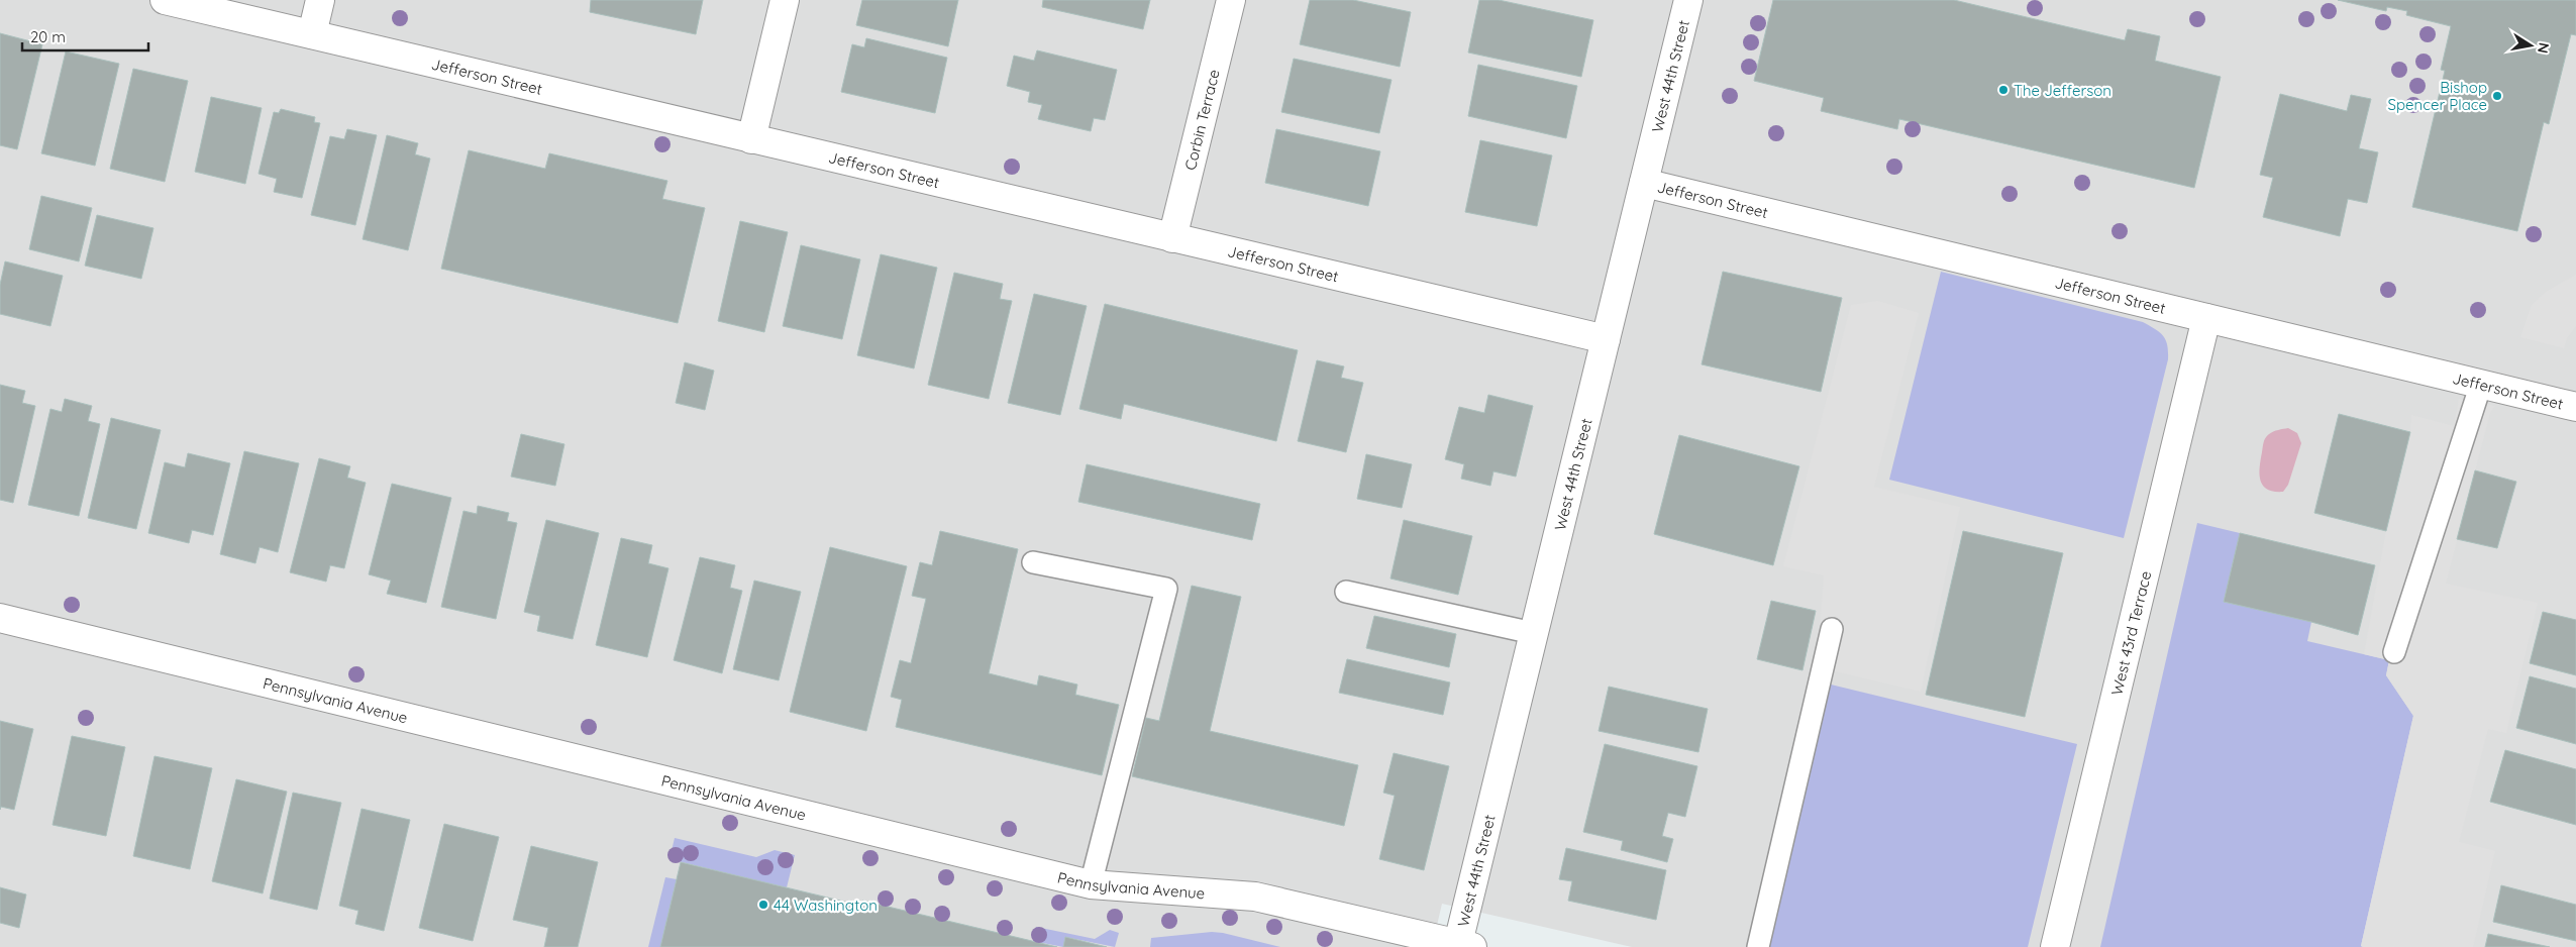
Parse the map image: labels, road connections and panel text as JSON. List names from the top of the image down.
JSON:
{
  "streets": {
    "street": [
      "Jefferson Street",
      "West 44th Street",
      "Corbin Terrace",
      "West 43rd Terrace",
      "Pennsylvania Avenue"
    ]
  },
  "crossings": [
    ["Jefferson Street", "West 44th Street"],
    ["Jefferson Street", "Corbin Terrace"],
    ["Jefferson Street", "West 43rd Terrace"],
    ["West 44th Street", "Pennsylvania Avenue"]
  ],
  "places": ["The Jefferson", "Bishop Spencer Place", "44 Washington"],
  "scale_bar": "20 m",
  "north": "right"
}
